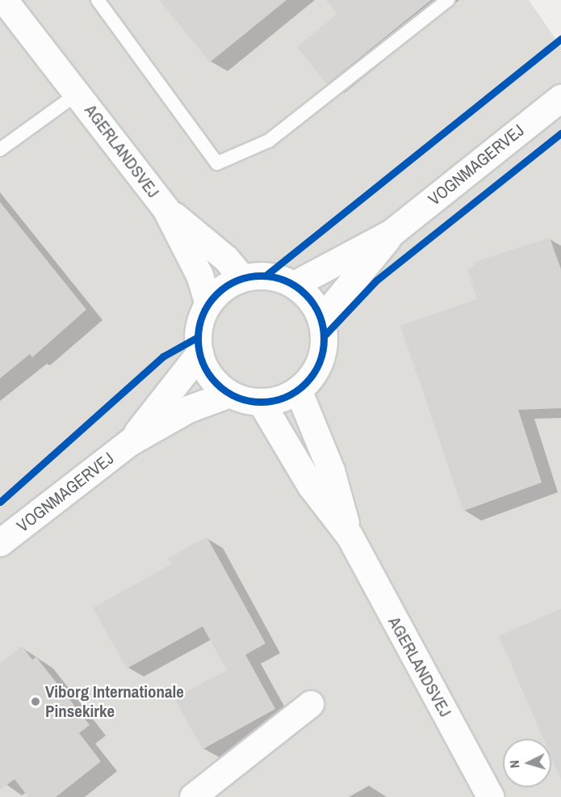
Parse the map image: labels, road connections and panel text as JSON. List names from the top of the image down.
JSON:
{
  "streets": {
    "street": ["AGERLANDSVEJ", "VOGNMAGERVEJ"]
  },
  "crossings": [
    ["AGERLANDSVEJ", "VOGNMAGERVEJ"]
  ],
  "places": ["Viborg Internationale Pinsekirke"],
  "north": "left"
}
